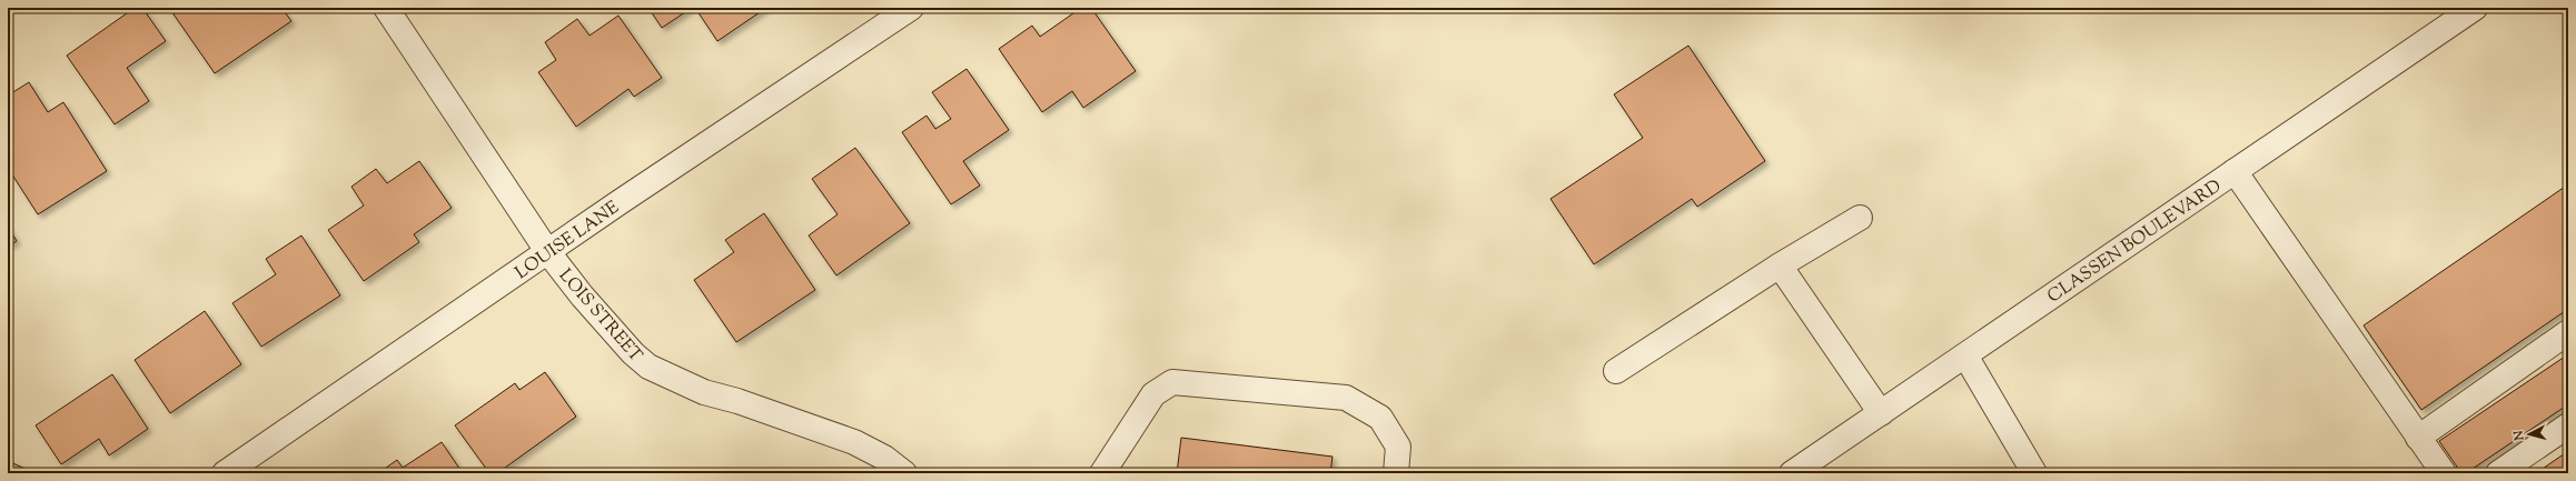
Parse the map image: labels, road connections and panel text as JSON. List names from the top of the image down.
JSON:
{
  "streets": {
    "street": ["LOUISE LANE", "CLASSEN BOULEVARD", "LOIS STREET"]
  },
  "crossings": [
    ["LOUISE LANE", "LOIS STREET"]
  ],
  "north": "left"
}
